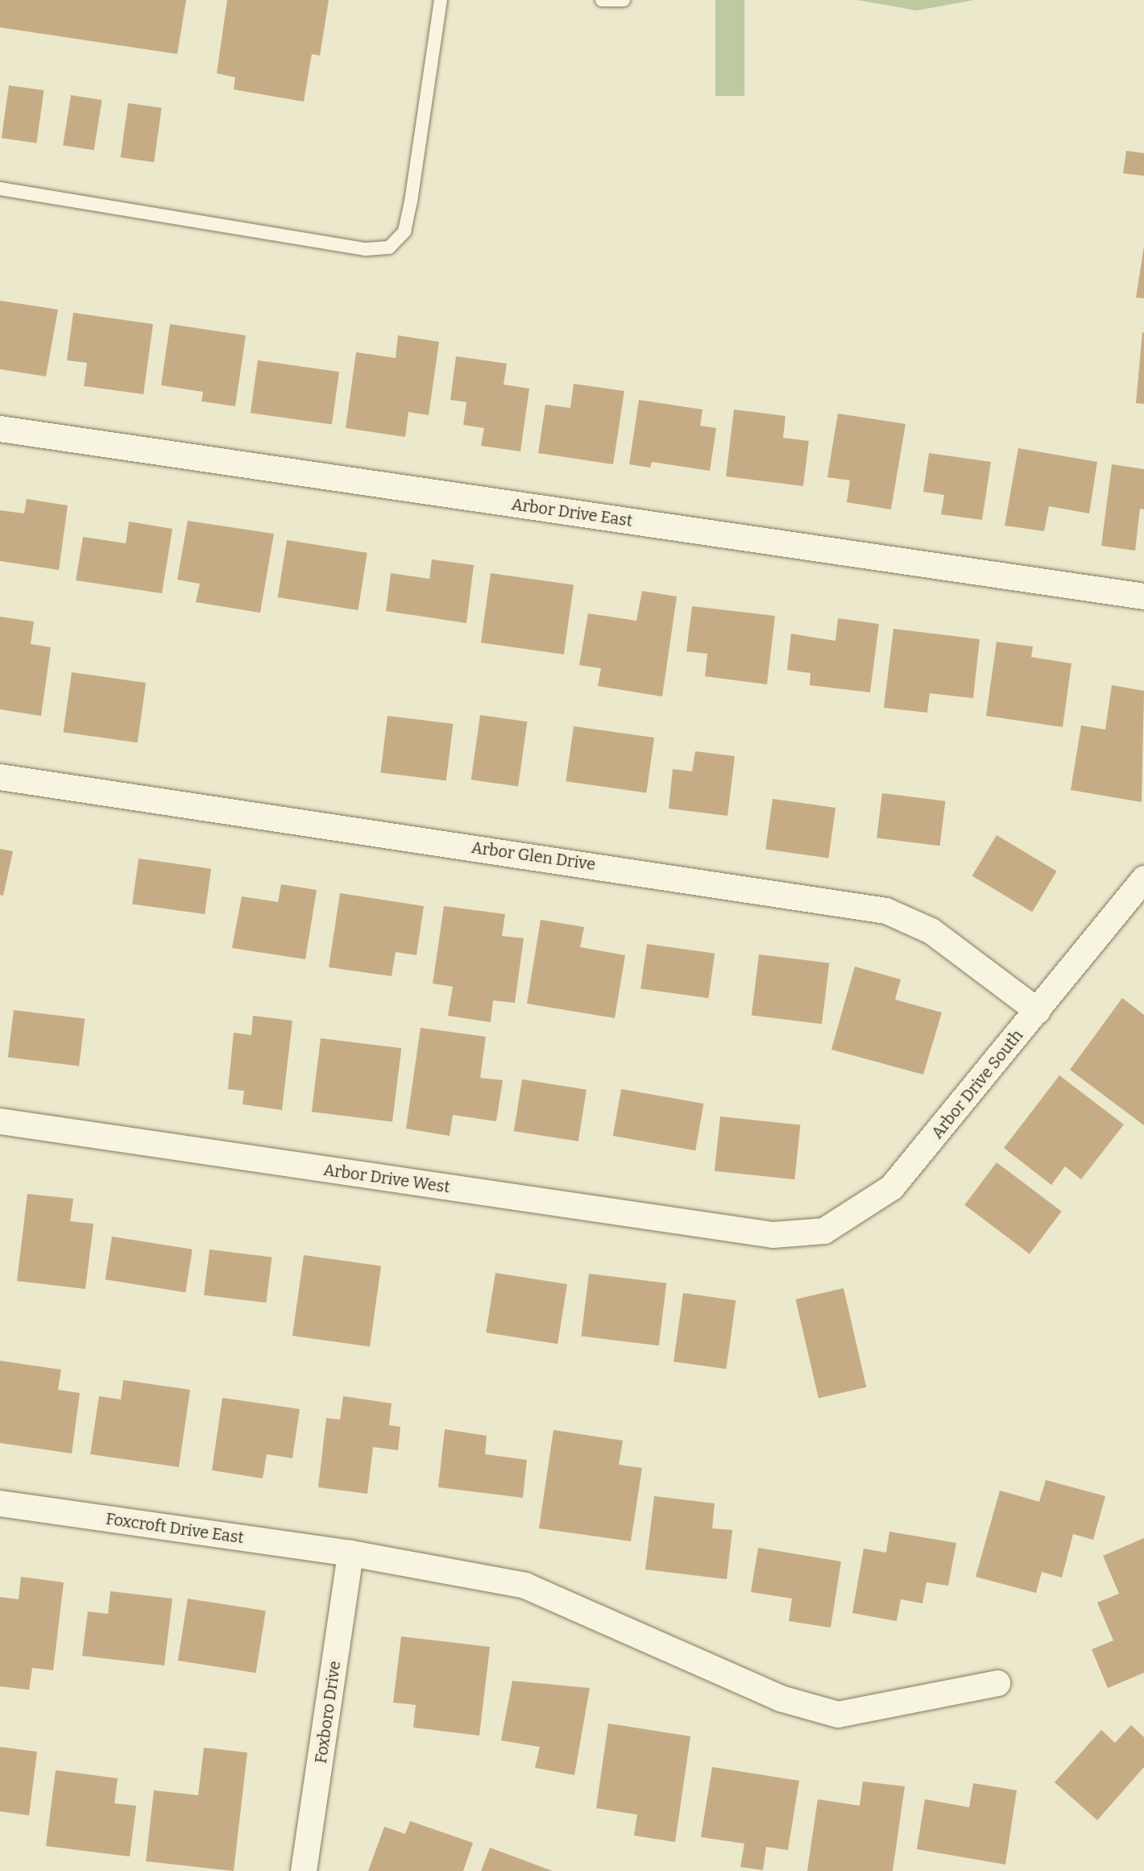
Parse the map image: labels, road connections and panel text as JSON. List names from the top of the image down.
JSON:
{
  "streets": {
    "street": [
      "Arbor Drive East",
      "Arbor Glen Drive",
      "Arbor Drive South",
      "Arbor Drive West",
      "Foxcroft Drive East",
      "Foxboro Drive"
    ]
  },
  "crossings": [
    ["Arbor Glen Drive", "Arbor Drive South"],
    ["Arbor Drive South", "Arbor Drive West"],
    ["Foxcroft Drive East", "Foxboro Drive"]
  ]
}
